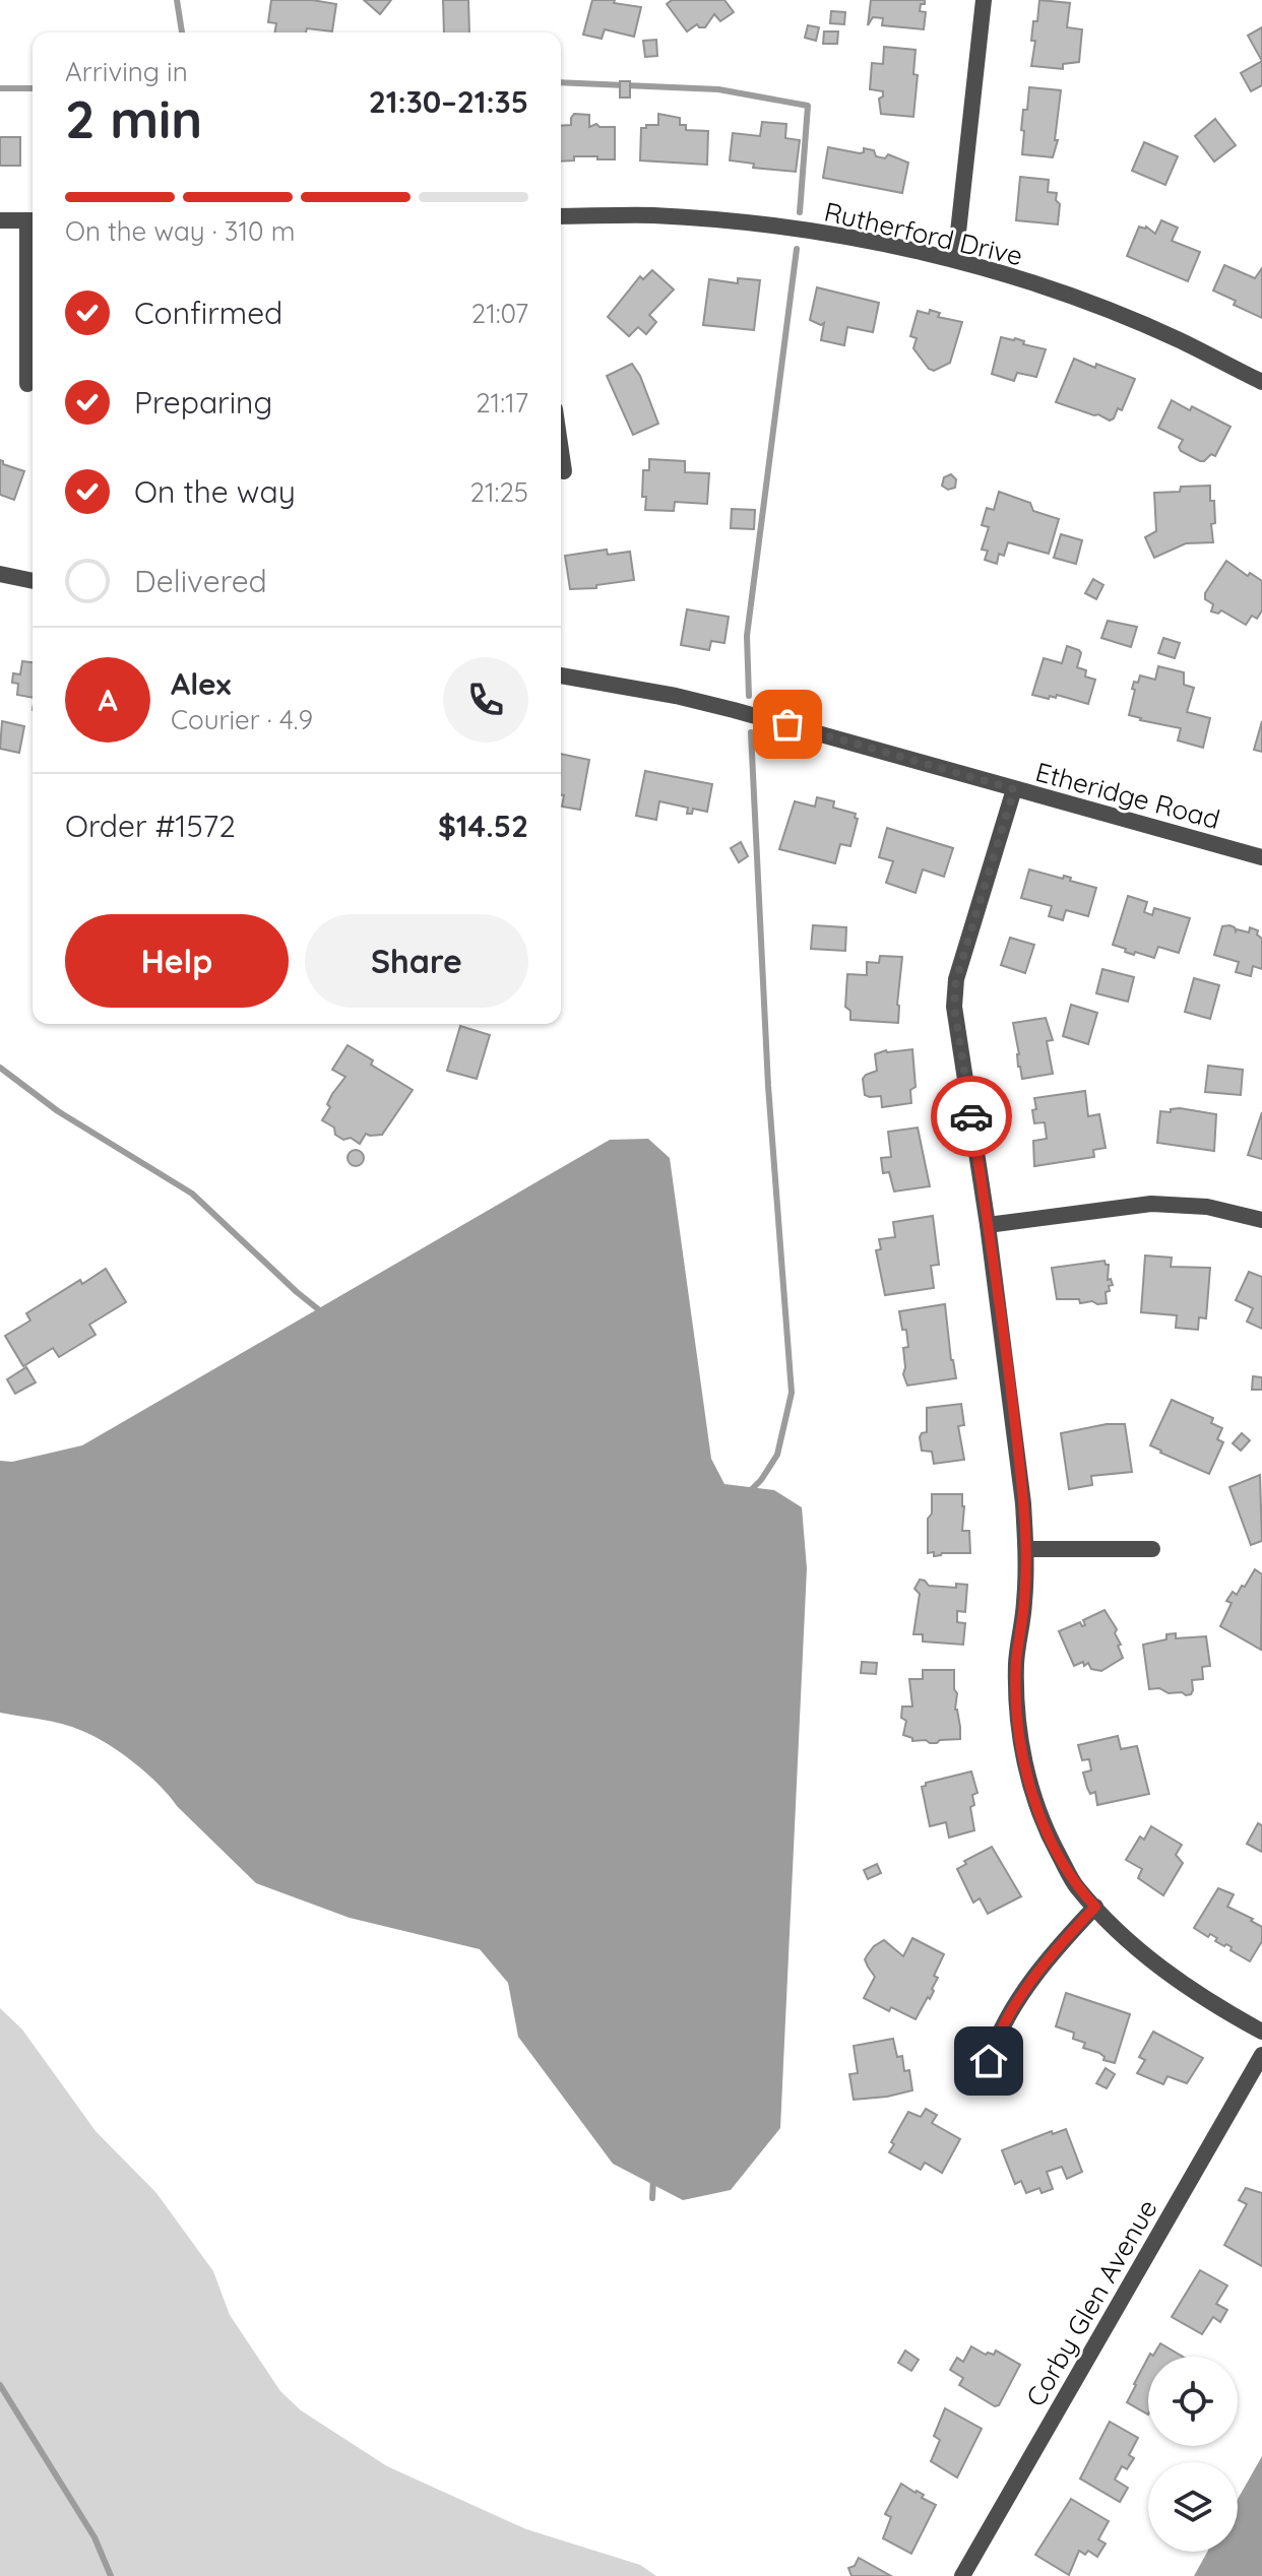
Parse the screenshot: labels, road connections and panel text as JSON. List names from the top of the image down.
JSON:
{
  "streets": {
    "street": ["Rutherford Drive", "Etheridge Road", "Corby Glen Avenue"]
  },
  "page": {
    "heading": ["2 min", "Arriving in", "21:30–21:35"],
    "panel": [
      "Alex",
      "Courier · 4.9",
      "Order #1572",
      "$14.52"
    ],
    "bar": "On the way · 310 m",
    "list": [
      ["Confirmed", "21:07"],
      ["Preparing", "21:17"],
      ["On the way", "21:25"],
      "Delivered"
    ],
    "round": "A",
    "buttons": ["Help", "Share"]
  }
}
